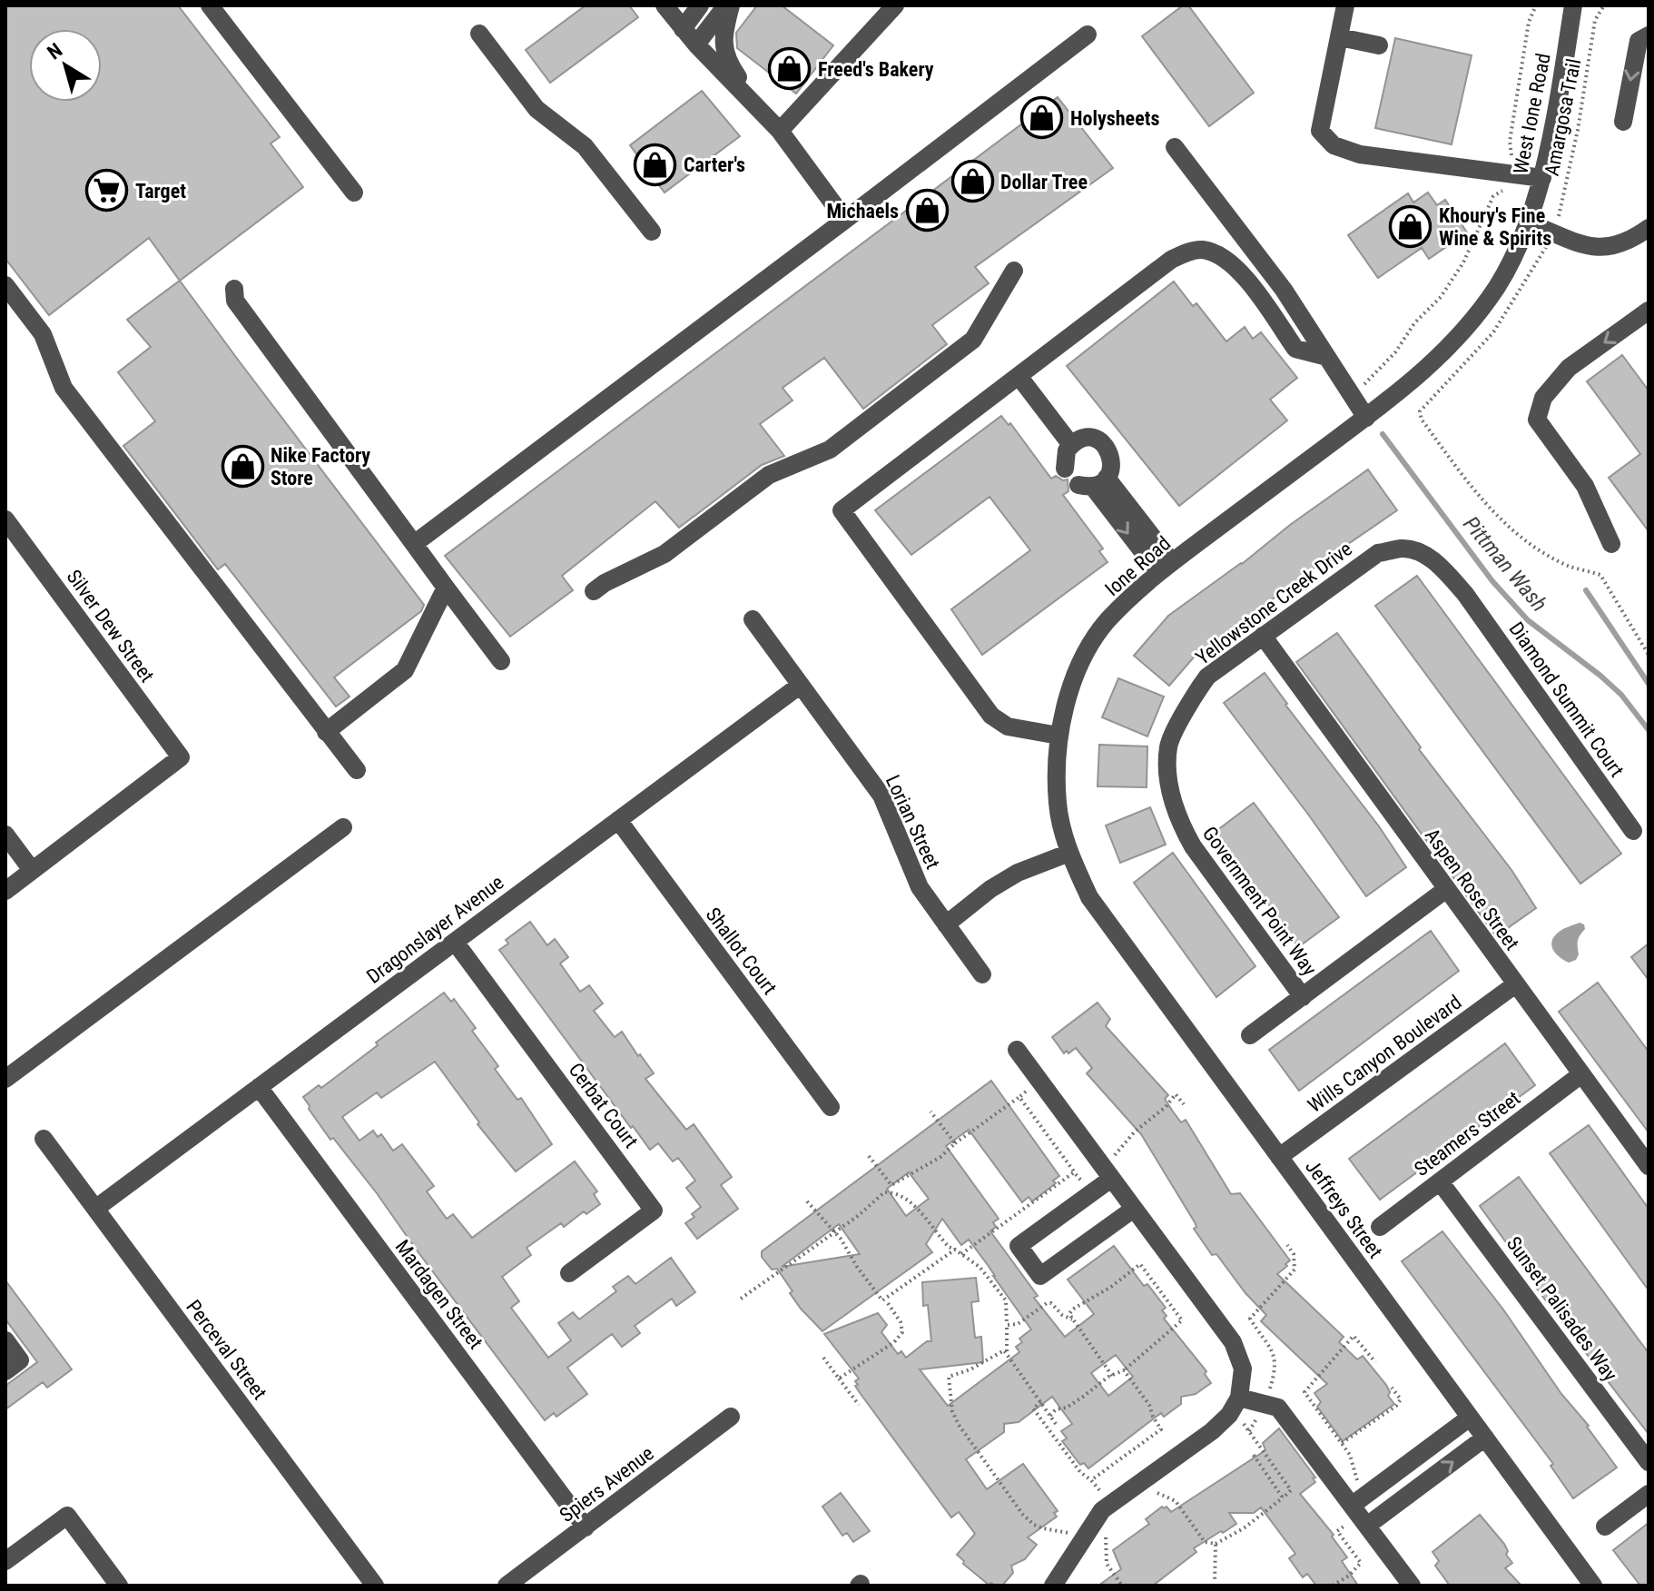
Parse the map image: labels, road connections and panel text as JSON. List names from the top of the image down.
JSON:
{
  "streets": {
    "street": [
      "West Ione Road",
      "Ione Road",
      "Yellowstone Creek Drive",
      "Silver Dew Street",
      "Diamond Summit Court",
      "Lorian Street",
      "Aspen Rose Street",
      "Government Point Way",
      "Dragonslayer Avenue",
      "Shallot Court",
      "Wills Canyon Boulevard",
      "Cerbat Court",
      "Steamers Street",
      "Jeffreys Street",
      "Mardagen Street",
      "Sunset Palisades Way",
      "Perceval Street",
      "Spiers Avenue"
    ],
    "path": ["Amargosa Trail"]
  },
  "crossings": [
    ["West Ione Road", "Ione Road"],
    ["Ione Road", "Jeffreys Street"],
    ["Yellowstone Creek Drive", "Diamond Summit Court"],
    ["Yellowstone Creek Drive", "Aspen Rose Street"],
    ["Yellowstone Creek Drive", "Government Point Way"],
    ["Lorian Street", "Dragonslayer Avenue"],
    ["Aspen Rose Street", "Wills Canyon Boulevard"],
    ["Aspen Rose Street", "Steamers Street"],
    ["Dragonslayer Avenue", "Shallot Court"],
    ["Dragonslayer Avenue", "Cerbat Court"],
    ["Dragonslayer Avenue", "Mardagen Street"],
    ["Dragonslayer Avenue", "Perceval Street"],
    ["Wills Canyon Boulevard", "Jeffreys Street"],
    ["Steamers Street", "Sunset Palisades Way"],
    ["Mardagen Street", "Spiers Avenue"]
  ],
  "water": ["Pittman Wash"],
  "places": {
    "shop": [
      "Freed's Bakery",
      "Holysheets",
      "Carter's",
      "Dollar Tree",
      "Michaels",
      "Khoury's Fine Wine & Spirits",
      "Nike Factory Store"
    ],
    "supermarket": ["Target"]
  },
  "north": "top left"
}
